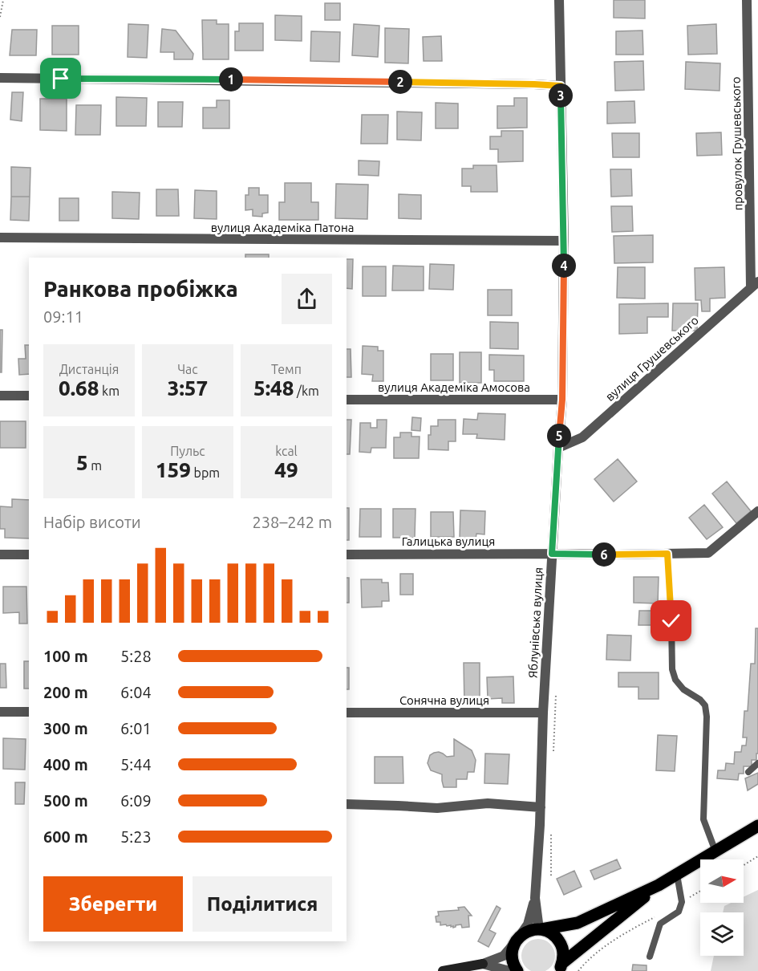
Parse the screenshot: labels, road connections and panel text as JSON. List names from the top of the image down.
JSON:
{
  "streets": {
    "street": [
      "провулок Грушевського",
      "вулиця Академіка Патона",
      "вулиця Грушевського",
      "вулиця Академіка Амосова",
      "Галицька вулиця",
      "Яблунівська вулиця",
      "Сонячна вулиця"
    ]
  },
  "crossings": [
    ["провулок Грушевського", "вулиця Грушевського"],
    ["вулиця Академіка Патона", "Яблунівська вулиця"],
    ["вулиця Грушевського", "Яблунівська вулиця"],
    ["вулиця Академіка Амосова", "Яблунівська вулиця"],
    ["Галицька вулиця", "Яблунівська вулиця"],
    ["Яблунівська вулиця", "Сонячна вулиця"]
  ],
  "north": "right",
  "page": {
    "pins": [
      "1",
      "2",
      "3",
      "4",
      "5",
      "6"
    ],
    "heading": ["Ранкова пробіжка", "09:11"],
    "stats": [
      ["Дистанція", "0.68 km"],
      ["Час", "3:57"],
      ["Темп", "5:48 /km"],
      ["5 m"],
      ["Пульс", "159 bpm"],
      ["kcal", "49"]
    ],
    "chart": ["Набір висоти", "238–242 m"],
    "list": [
      {
        "name": "100 m",
        "note": "5:28"
      },
      {
        "name": "200 m",
        "note": "6:04"
      },
      {
        "name": "300 m",
        "note": "6:01"
      },
      {
        "name": "400 m",
        "note": "5:44"
      },
      {
        "name": "500 m",
        "note": "6:09"
      },
      {
        "name": "600 m",
        "note": "5:23"
      }
    ],
    "buttons": ["Зберегти", "Поділитися"]
  }
}
